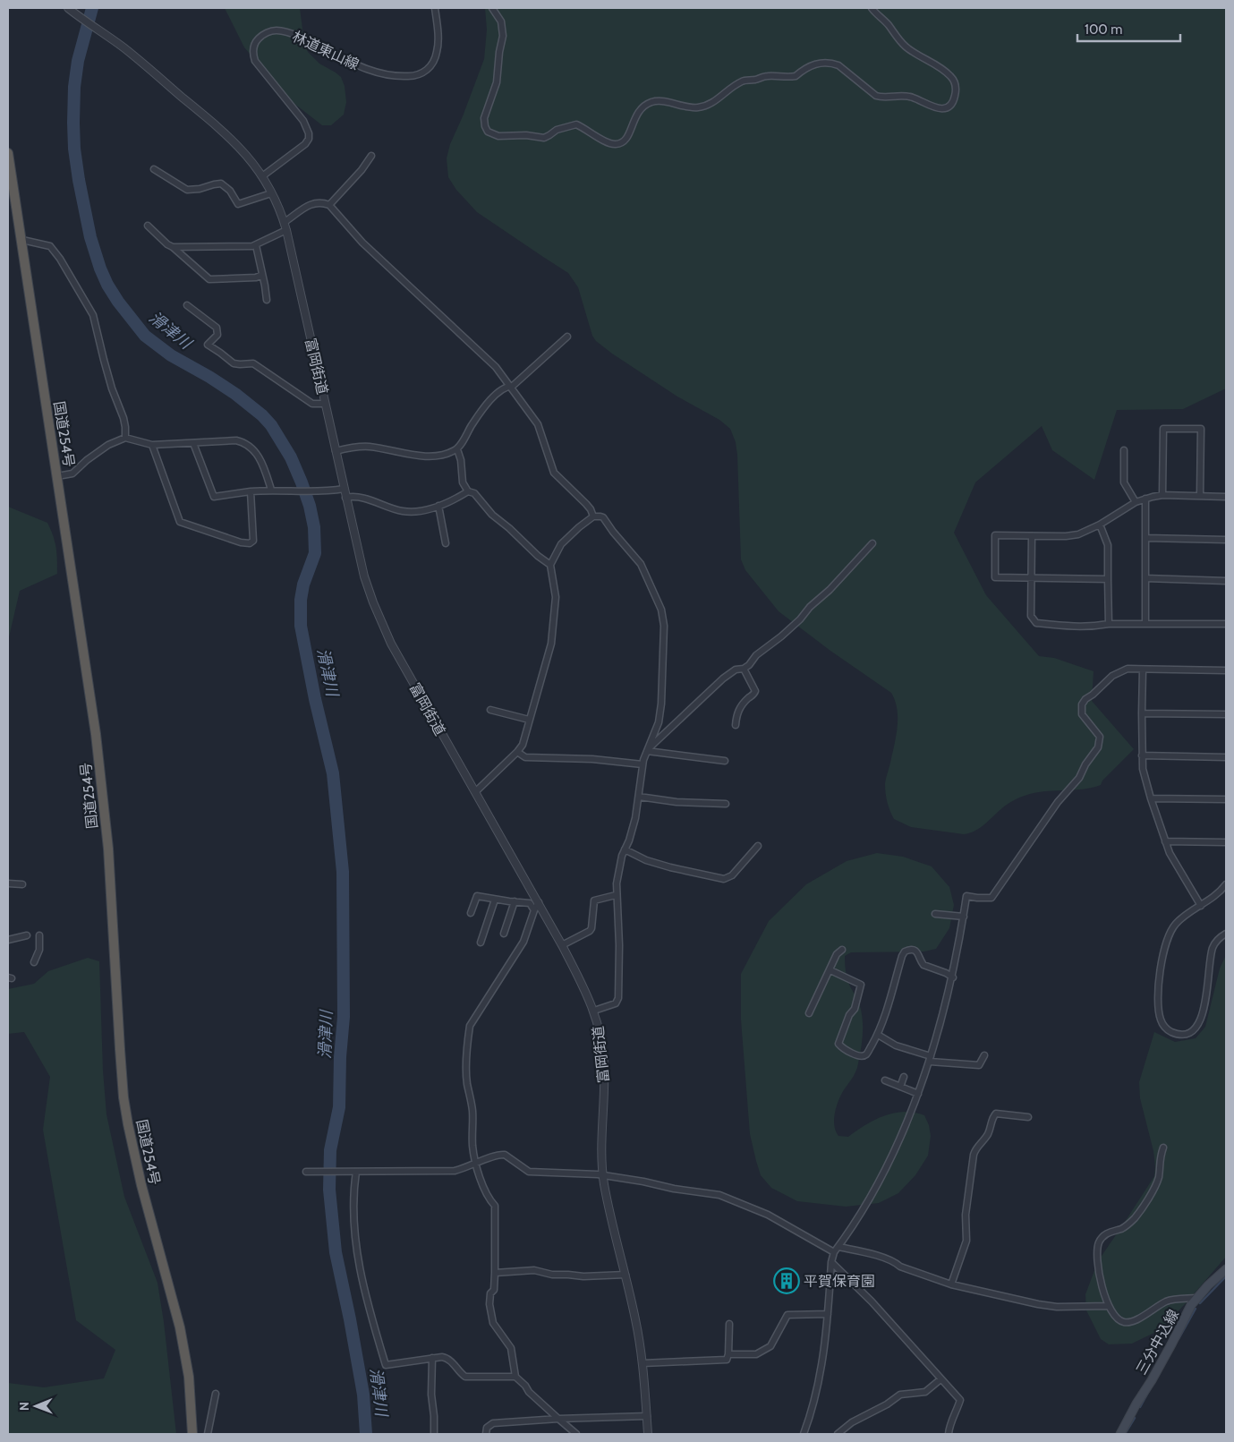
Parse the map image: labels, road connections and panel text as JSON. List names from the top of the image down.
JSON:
{
  "streets": {
    "highway": ["国道254号"],
    "main road": ["三分中込線"],
    "street": ["林道東山線", "富岡街道"]
  },
  "crossings": [
    ["林道東山線", "富岡街道"]
  ],
  "water": ["滑津川"],
  "places": {
    "building": ["平賀保育園"]
  },
  "scale_bar": "100 m",
  "north": "left"
}
